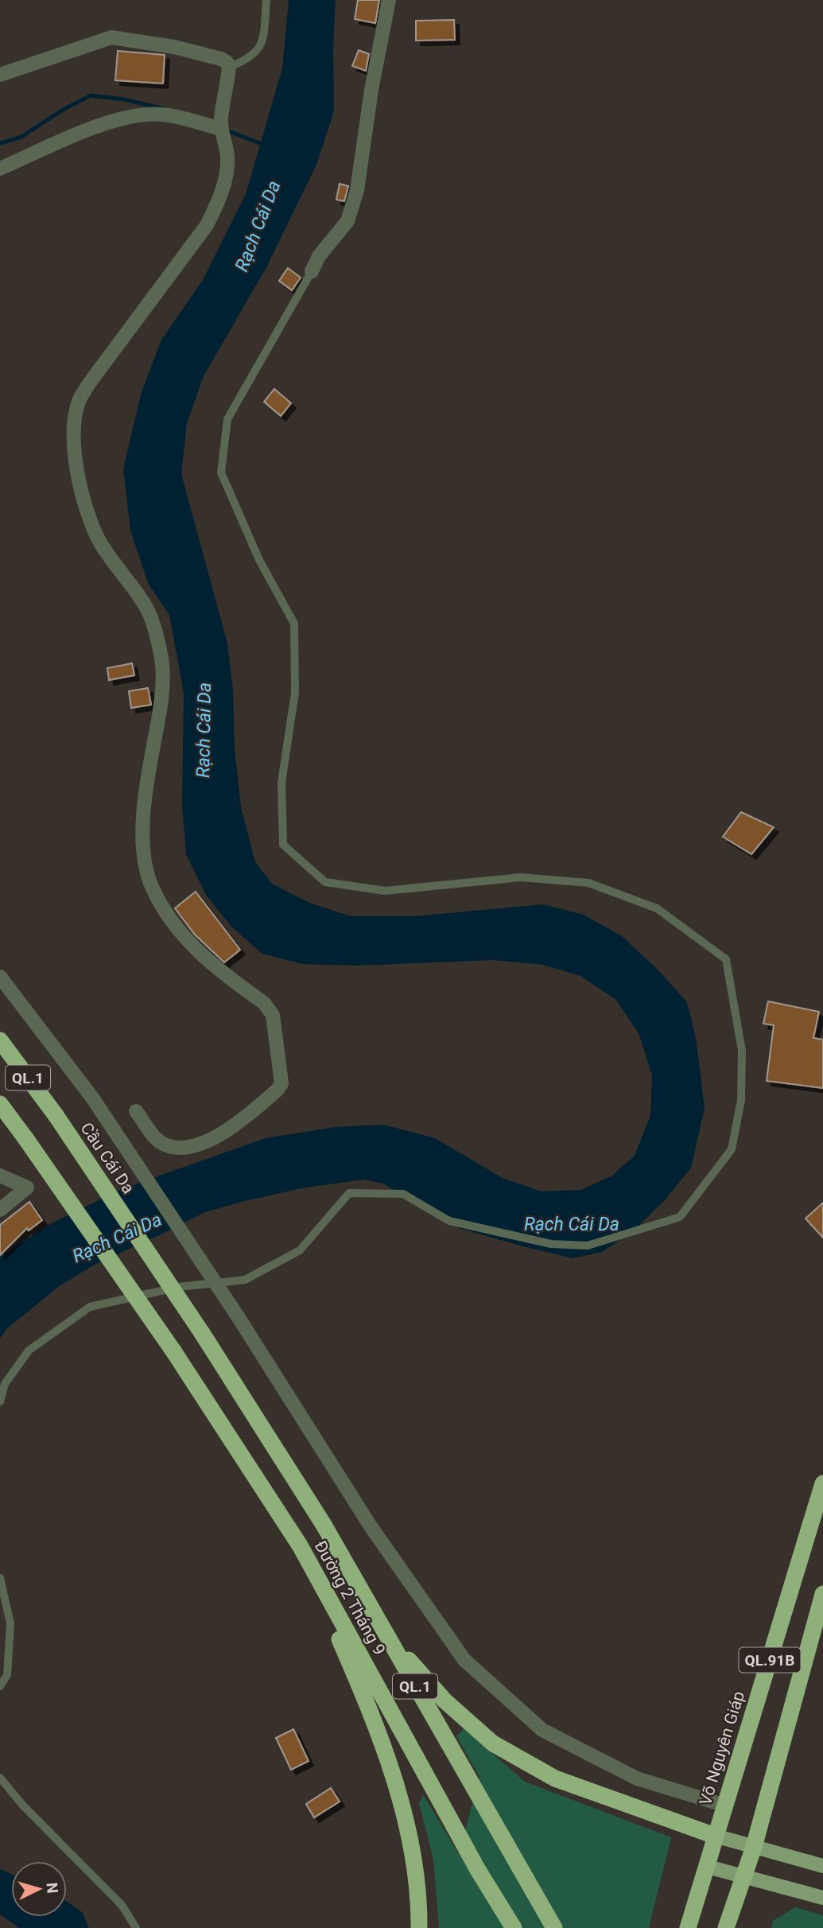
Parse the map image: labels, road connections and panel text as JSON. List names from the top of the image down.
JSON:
{
  "streets": {
    "highway": [
      "QL.1",
      "Cầu Cái Da",
      "Đường 2 Tháng 9",
      "QL.91B",
      "Võ Nguyên Giáp"
    ]
  },
  "crossings": [
    ["Cầu Cái Da", "Đường 2 Tháng 9"]
  ],
  "water": ["Rạch Cái Da"],
  "north": "right"
}
